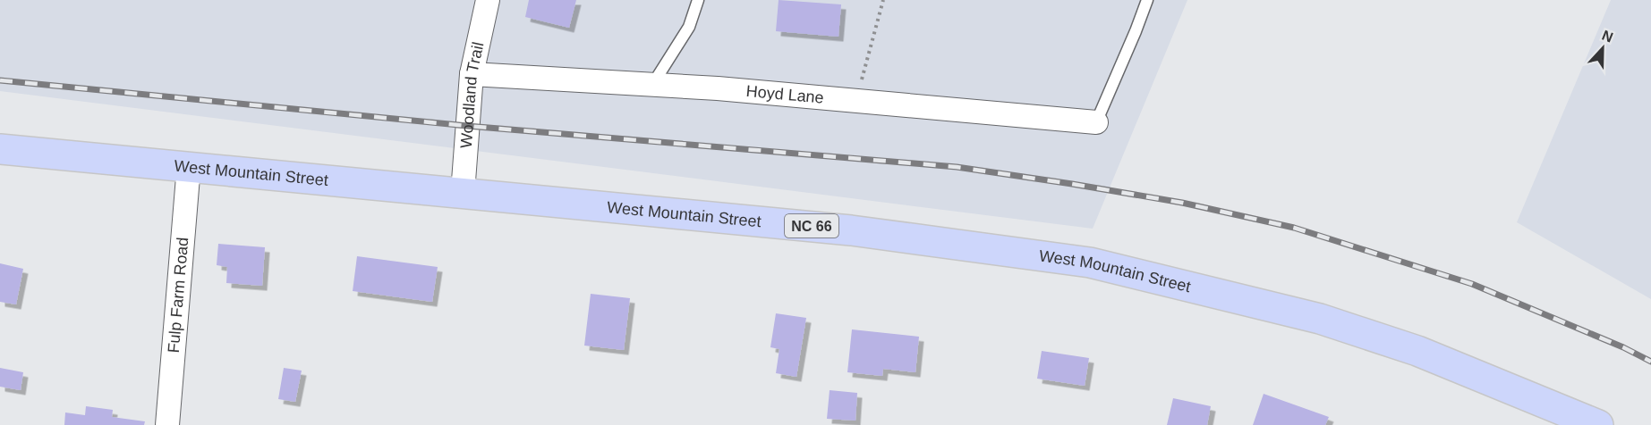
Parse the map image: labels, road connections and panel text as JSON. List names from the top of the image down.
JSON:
{
  "streets": {
    "main road": ["West Mountain Street", "NC 66"],
    "street": ["Hoyd Lane", "Woodland Trail", "Fulp Farm Road"]
  },
  "crossings": [
    ["Hoyd Lane", "Woodland Trail"],
    ["Woodland Trail", "West Mountain Street"],
    ["West Mountain Street", "Fulp Farm Road"]
  ],
  "north": "top"
}
